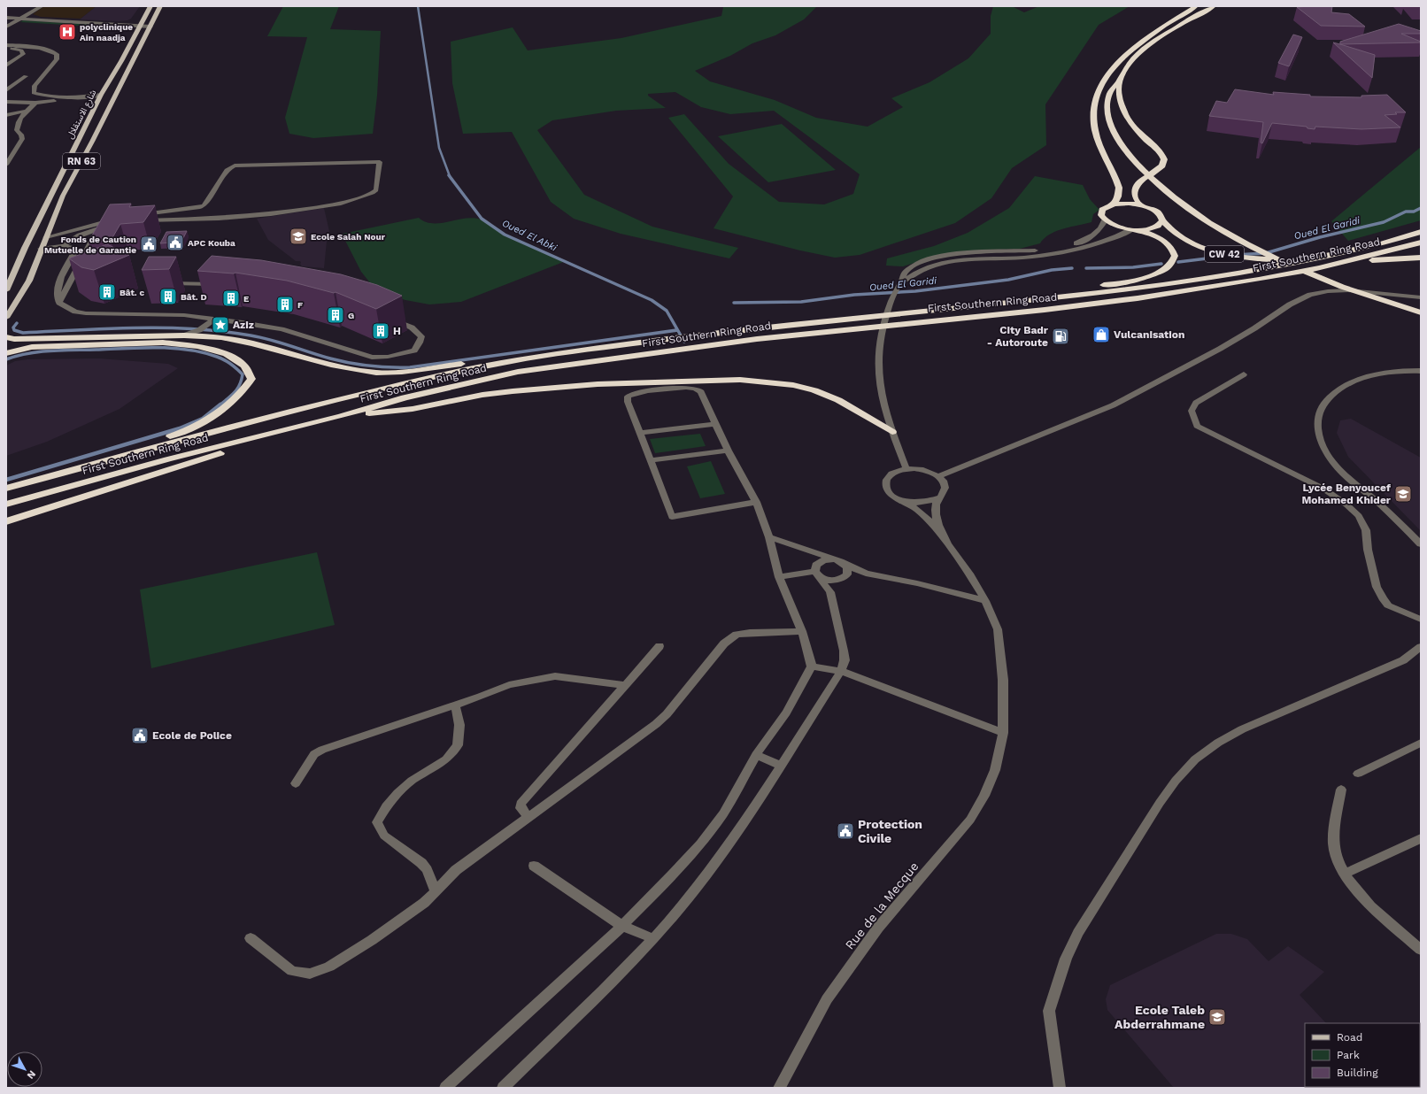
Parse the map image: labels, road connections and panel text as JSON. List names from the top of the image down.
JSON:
{
  "streets": {
    "highway": ["CW 42", "First Southern Ring Road"],
    "main road": ["شارع الاستقلال", "RN 63"],
    "street": ["Rue de la Mecque"]
  },
  "crossings": [
    ["CW 42", "First Southern Ring Road"]
  ],
  "water": ["Oued El Garidi", "Oued El Abki"],
  "places": {
    "hospital": ["polyclinique Ain naadja"],
    "school or university": ["Ecole Salah Nour", "Lycée Benyoucef Mohamed Khider", "Ecole Taleb Abderrahmane"],
    "public building": [
      "APC Kouba",
      "Fonds de Caution Mutuelle de Garantie",
      "Ecole de Police",
      "Protection Civile"
    ],
    "building": [
      "Bât. c",
      "Bât. D",
      "E",
      "F",
      "G",
      "H"
    ],
    "place": ["Aziz"],
    "shop": ["Vulcanisation"],
    "fuel station": ["City Badr - Autoroute"]
  },
  "legend": ["Road", "Park", "Building"],
  "north": "bottom right"
}
